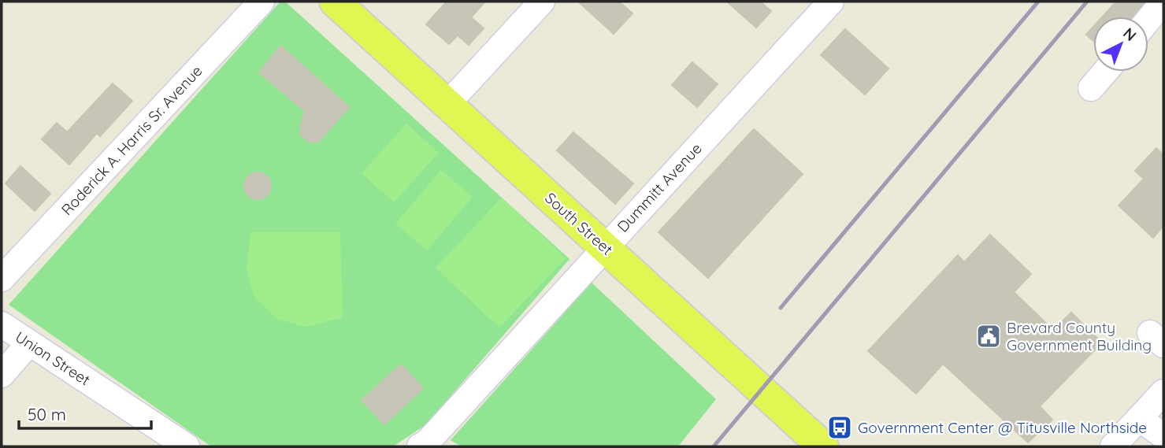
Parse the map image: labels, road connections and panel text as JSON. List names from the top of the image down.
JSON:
{
  "streets": {
    "main road": ["South Street"],
    "street": ["Roderick A. Harris Sr. Avenue", "Dummitt Avenue", "Union Street"]
  },
  "crossings": [
    ["Dummitt Avenue", "South Street"]
  ],
  "places": {
    "public building": ["Brevard County Government Building"],
    "bus stop": ["Government Center @ Titusville Northside"]
  },
  "scale_bar": "50 m",
  "north": "top right"
}
